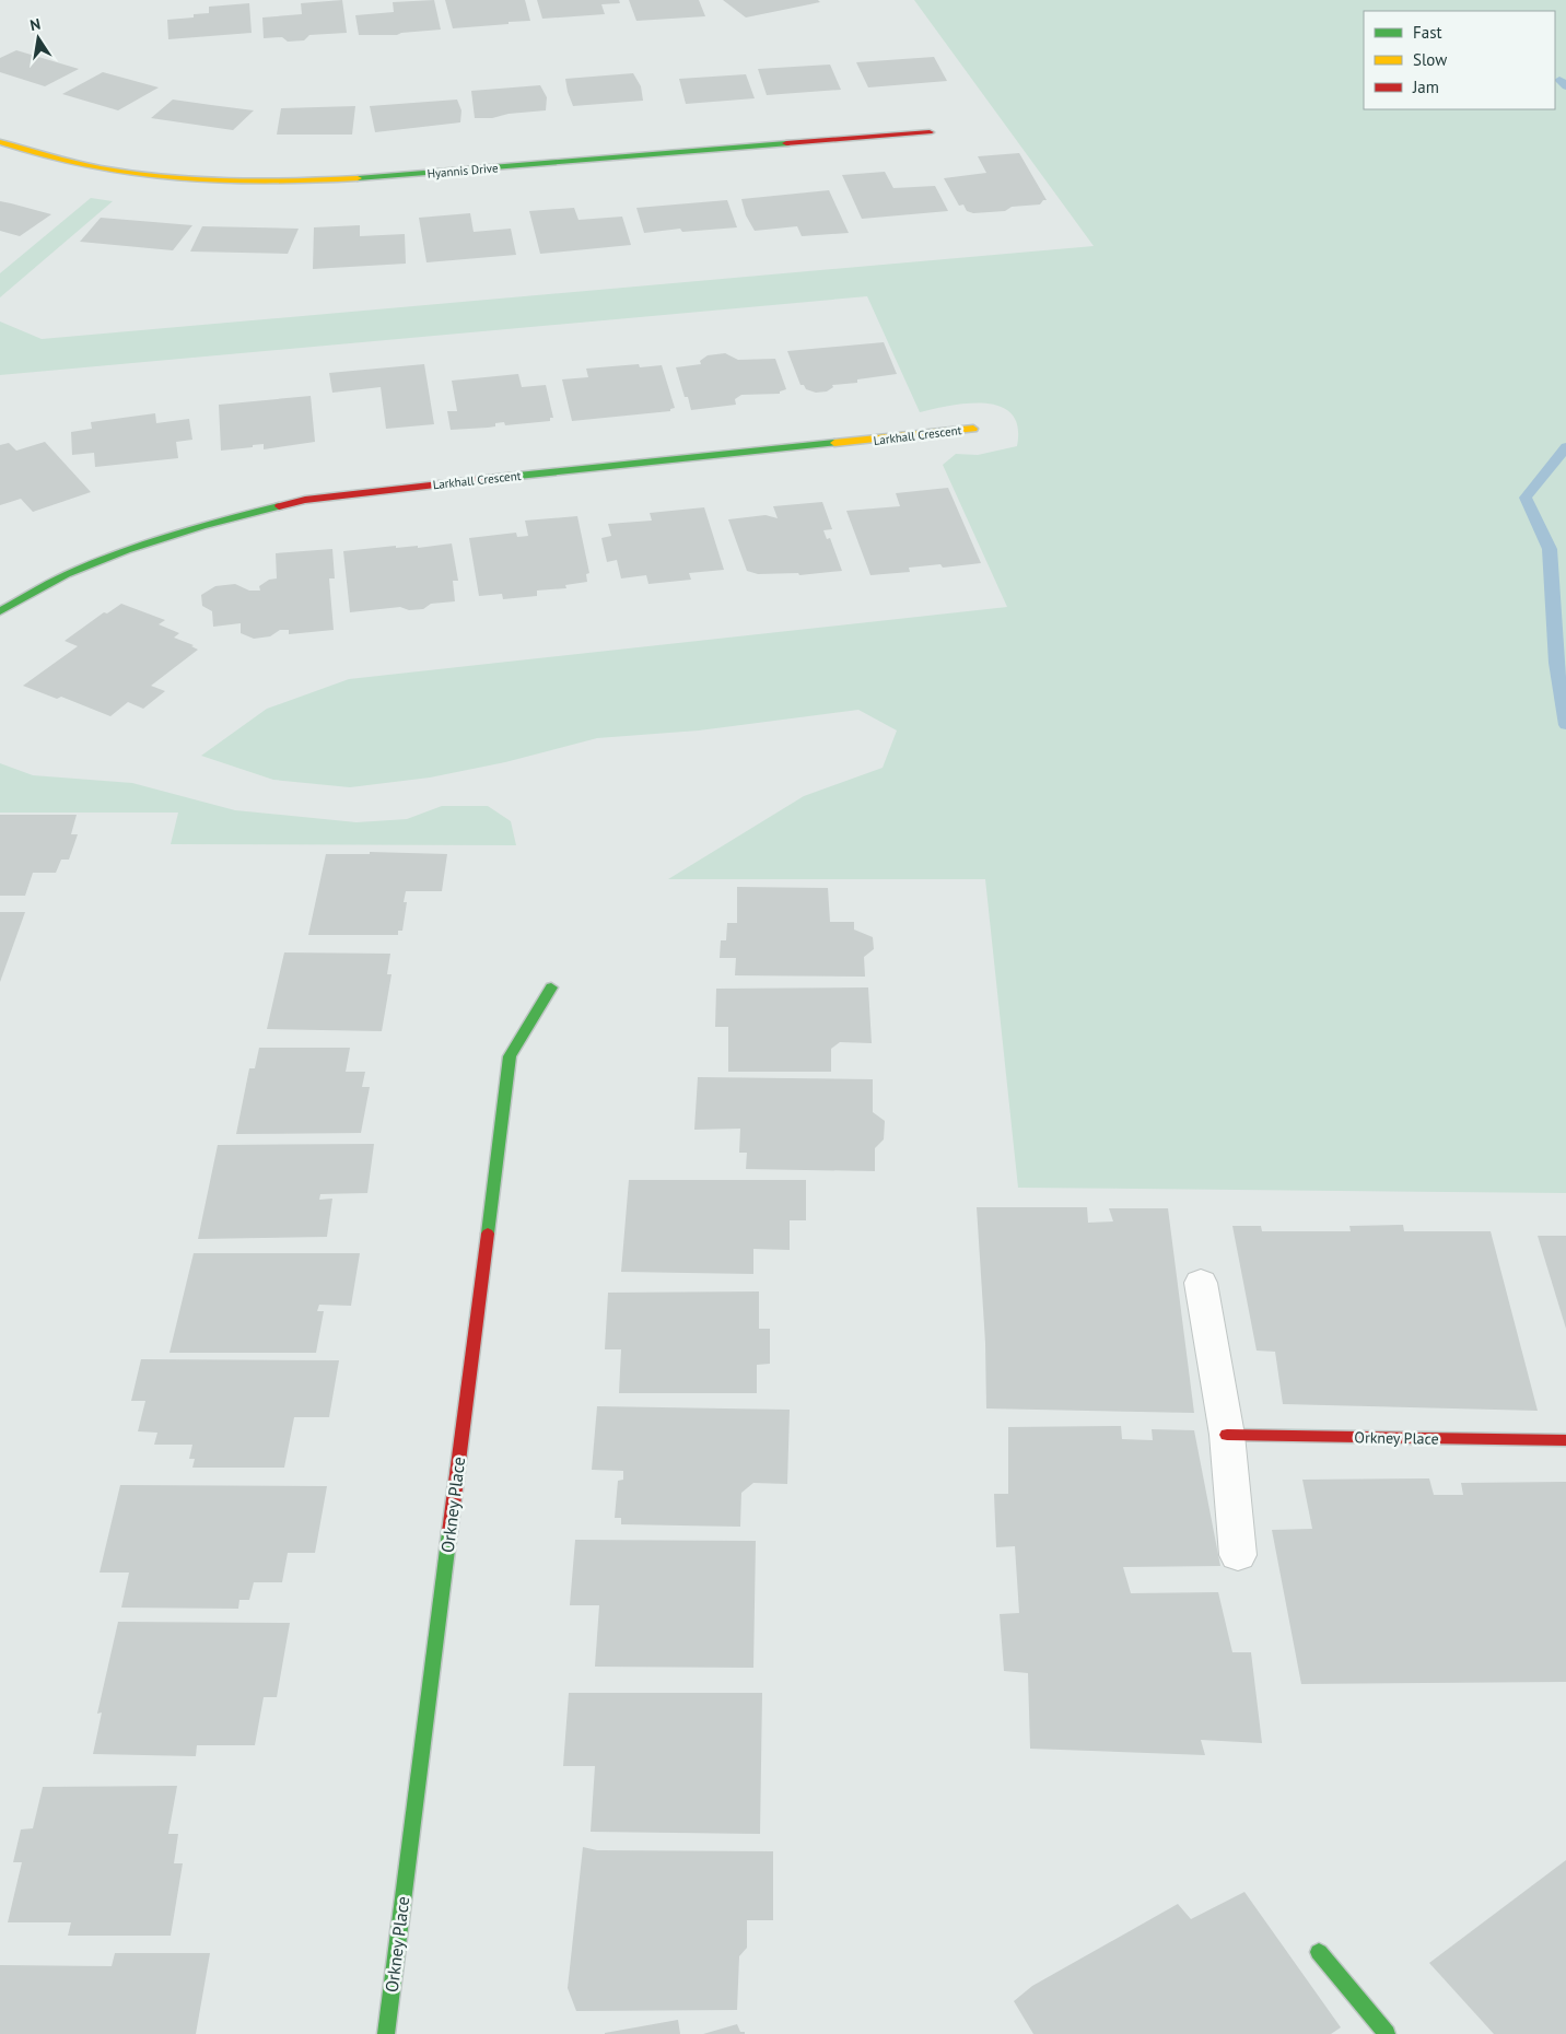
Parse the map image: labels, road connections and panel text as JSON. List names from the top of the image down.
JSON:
{
  "streets": {
    "street": ["Hyannis Drive", "Larkhall Crescent", "Orkney Place"]
  },
  "legend": ["Fast", "Slow", "Jam"],
  "north": "top"
}
